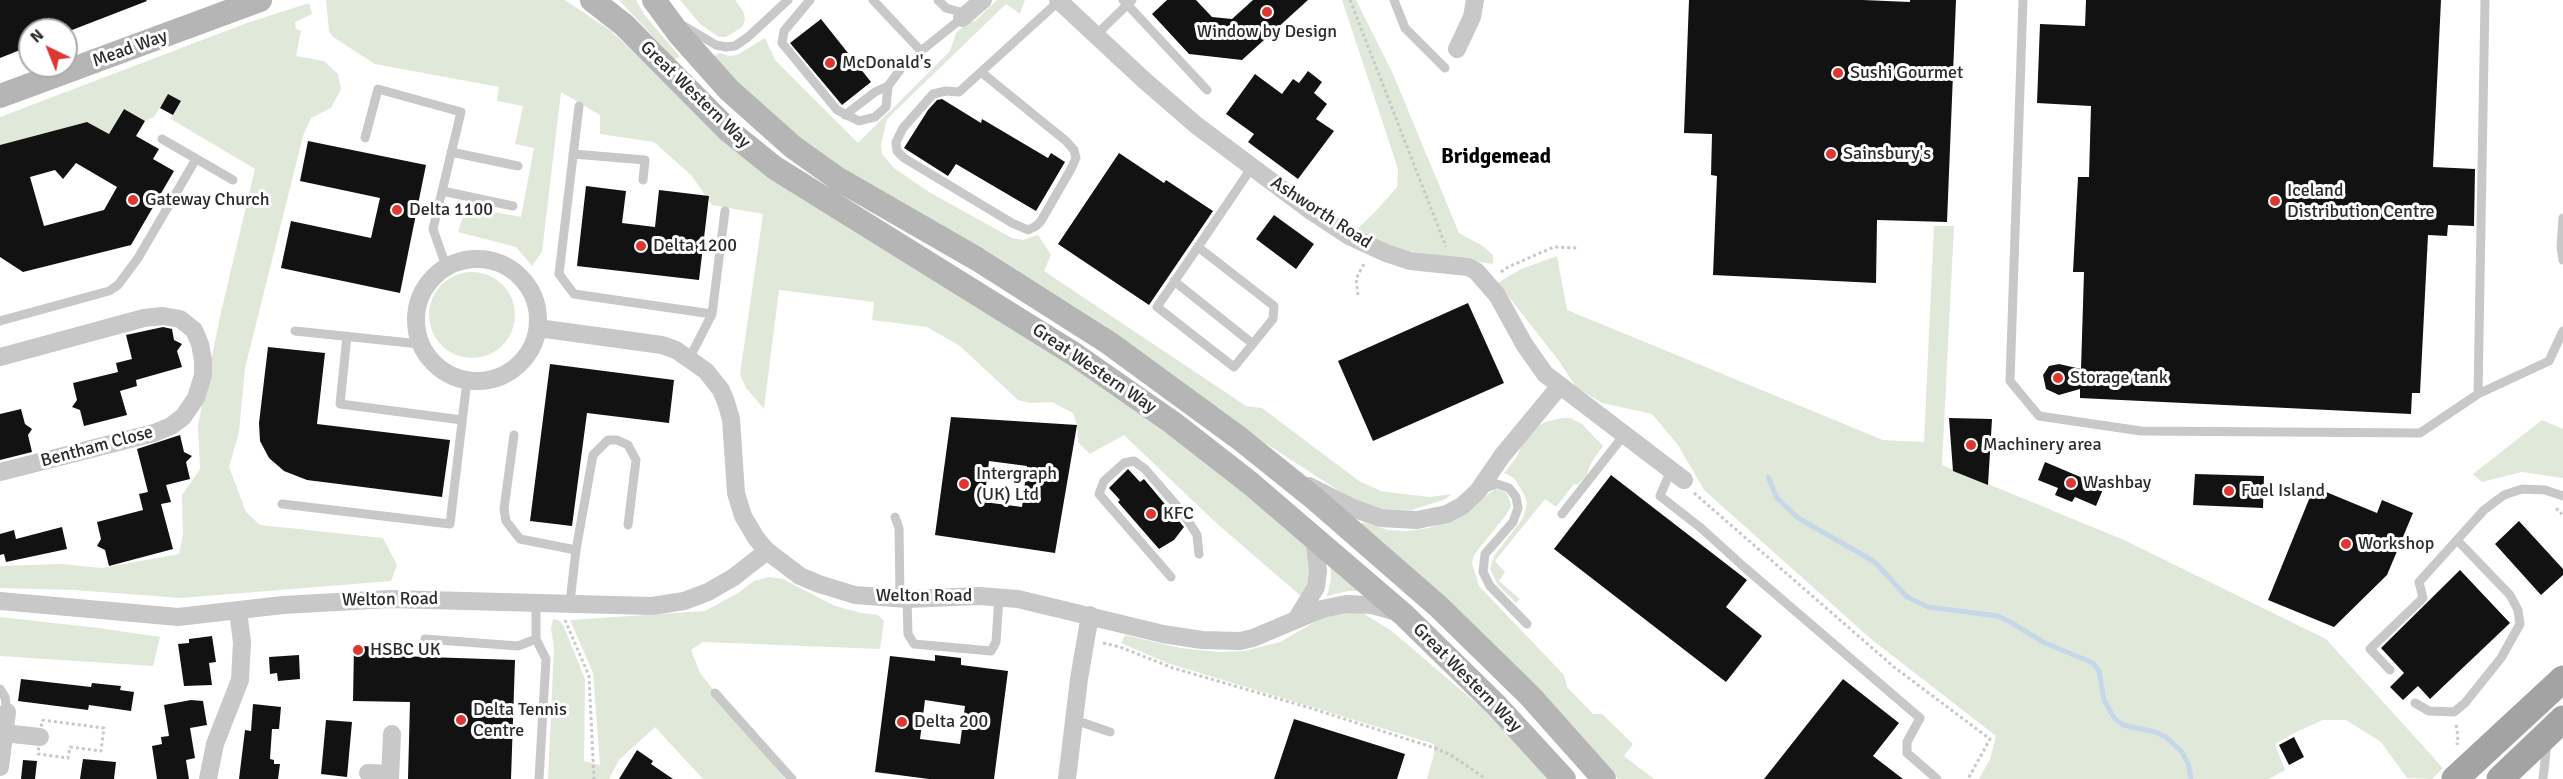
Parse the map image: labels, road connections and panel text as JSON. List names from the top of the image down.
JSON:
{
  "streets": {
    "main road": ["Mead Way", "Great Western Way"],
    "street": ["Ashworth Road", "Bentham Close", "Welton Road"]
  },
  "crossings": [
    ["Great Western Way", "Welton Road"]
  ],
  "districts": ["Bridgemead"],
  "places": [
    "Window by Design",
    "McDonald's",
    "Sushi Gourmet",
    "Sainsbury's",
    "Gateway Church",
    "Iceland Distribution Centre",
    "Delta 1100",
    "Delta 1200",
    "Storage tank",
    "Machinery area",
    "Washbay",
    "Intergraph (UK) Ltd",
    "Fuel Island",
    "KFC",
    "Workshop",
    "HSBC UK",
    "Delta Tennis Centre",
    "Delta 200"
  ],
  "north": "top left"
}
